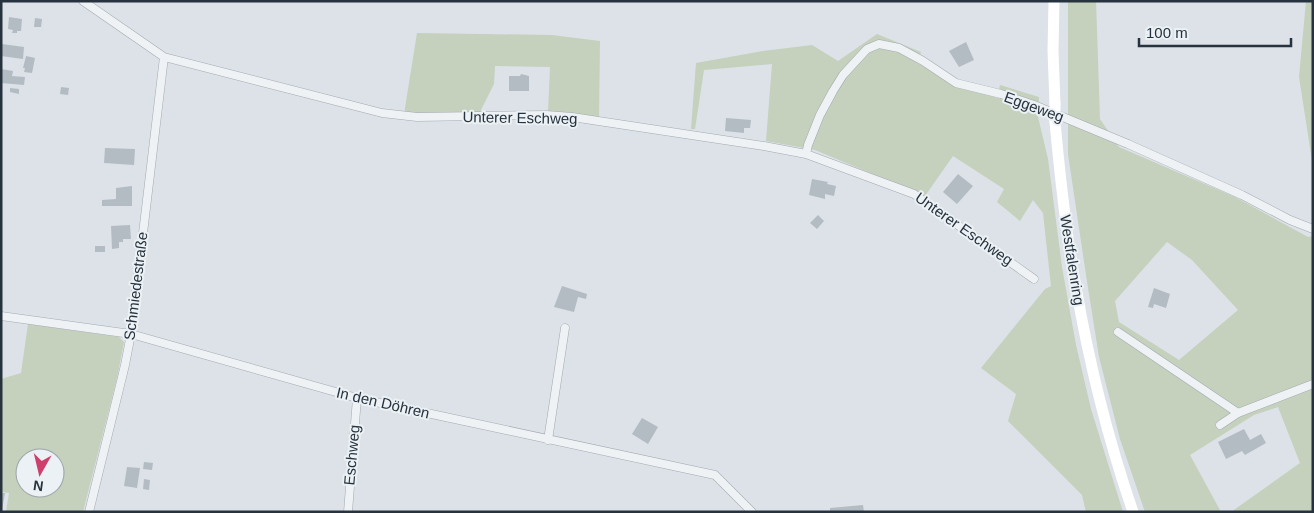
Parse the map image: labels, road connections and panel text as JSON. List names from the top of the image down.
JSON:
{
  "streets": {
    "main road": ["Westfalenring"],
    "street": [
      "Eggeweg",
      "Unterer Eschweg",
      "Schmiedestraße",
      "In den Döhren",
      "Eschweg"
    ]
  },
  "crossings": [
    ["Eggeweg", "Unterer Eschweg"],
    ["Unterer Eschweg", "Schmiedestraße"],
    ["Schmiedestraße", "In den Döhren"],
    ["In den Döhren", "Eschweg"]
  ],
  "scale_bar": "100 m",
  "north": "bottom"
}
